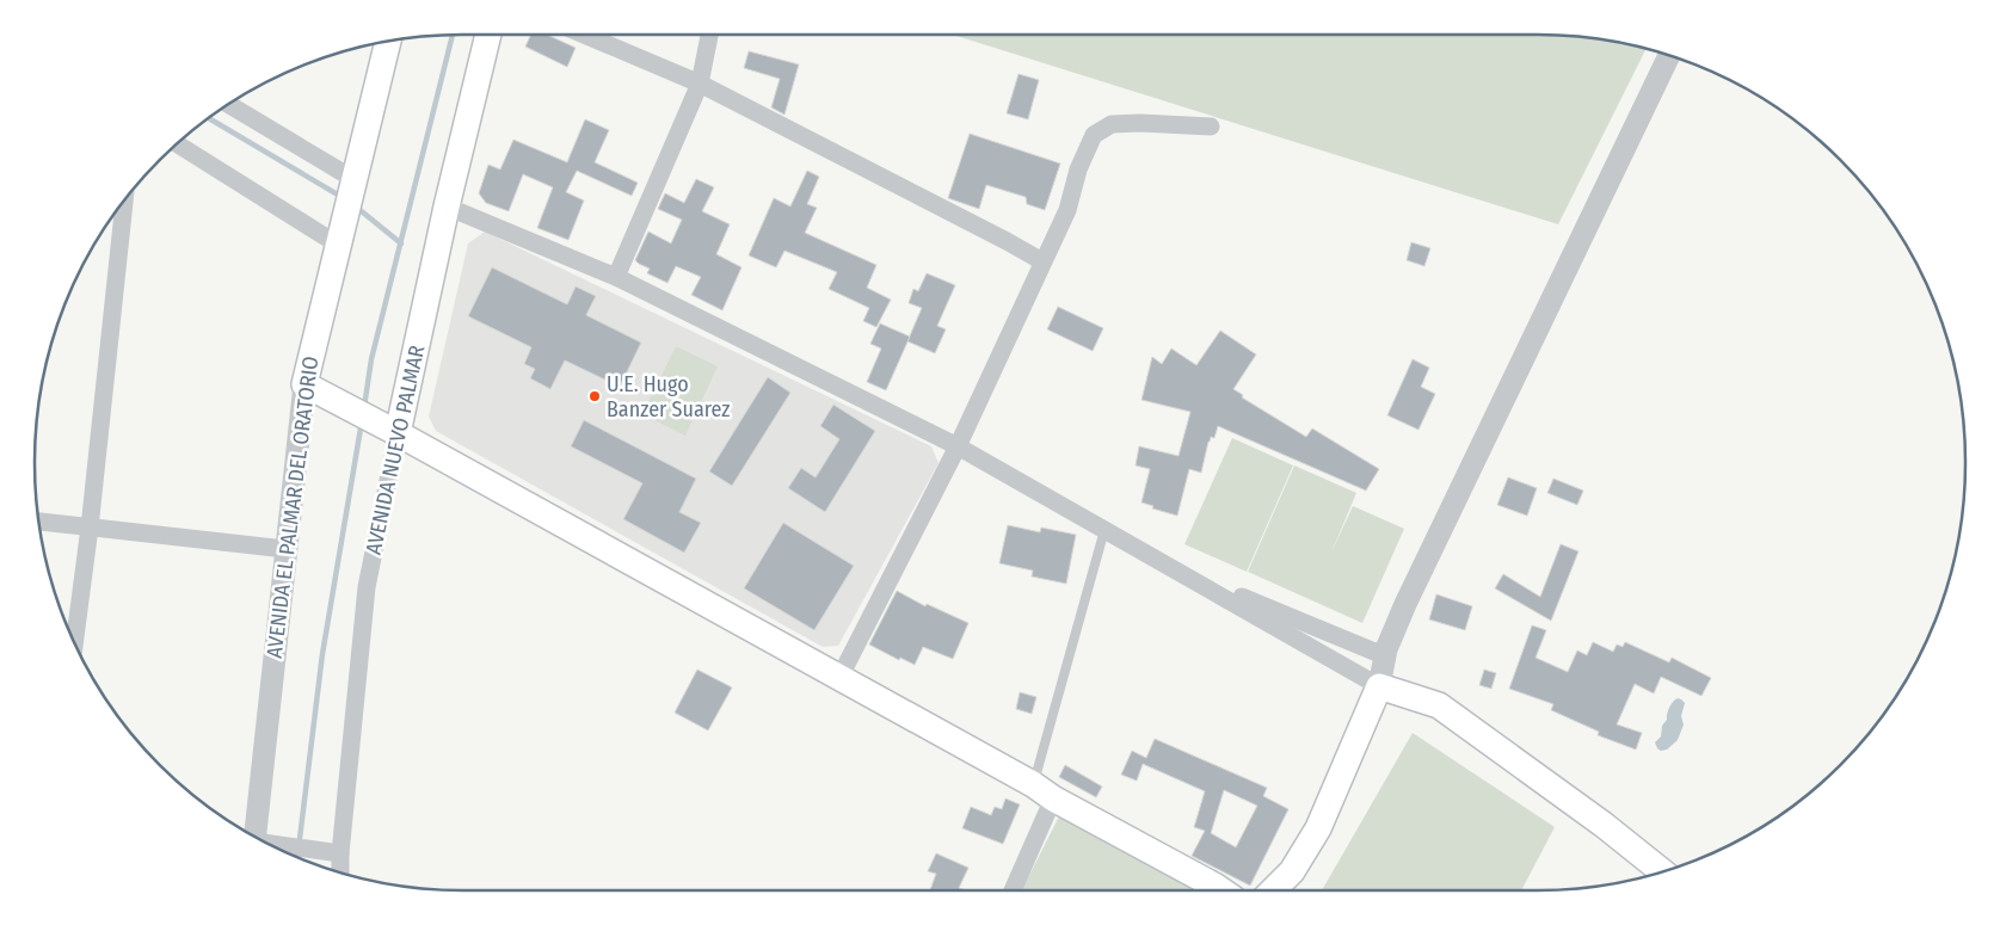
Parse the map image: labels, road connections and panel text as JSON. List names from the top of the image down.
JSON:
{
  "streets": {
    "main road": ["AVENIDA NUEVO PALMAR", "AVENIDA EL PALMAR DEL ORATORIO"]
  },
  "places": ["U.E. Hugo Banzer Suarez"]
}
